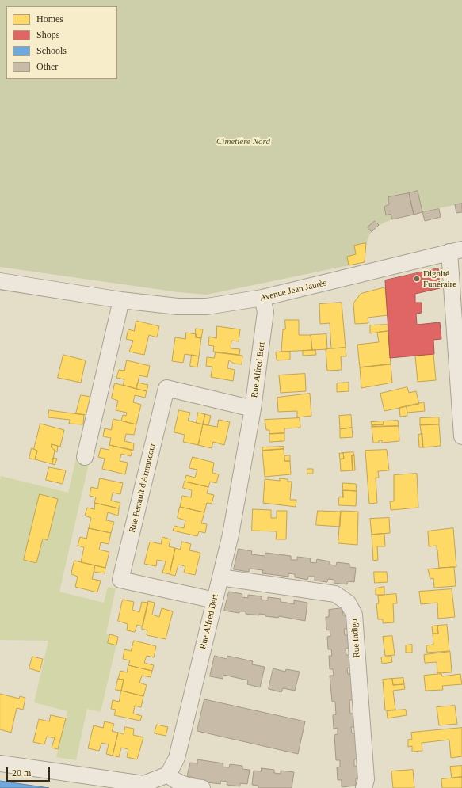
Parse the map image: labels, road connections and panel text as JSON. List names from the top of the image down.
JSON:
{
  "streets": {
    "street": [
      "Avenue Jean Jaurès",
      "Rue Alfred Bert",
      "Rue Perrault d'Armancour",
      "Rue Indigo"
    ]
  },
  "crossings": [
    ["Avenue Jean Jaurès", "Rue Alfred Bert"],
    ["Rue Alfred Bert", "Rue Perrault d'Armancour"],
    ["Rue Alfred Bert", "Rue Indigo"]
  ],
  "parks": ["Cimetière Nord"],
  "places": ["Dignité Funéraire"],
  "legend": [
    "Homes",
    "Shops",
    "Schools",
    "Other"
  ],
  "scale_bar": "20 m"
}
